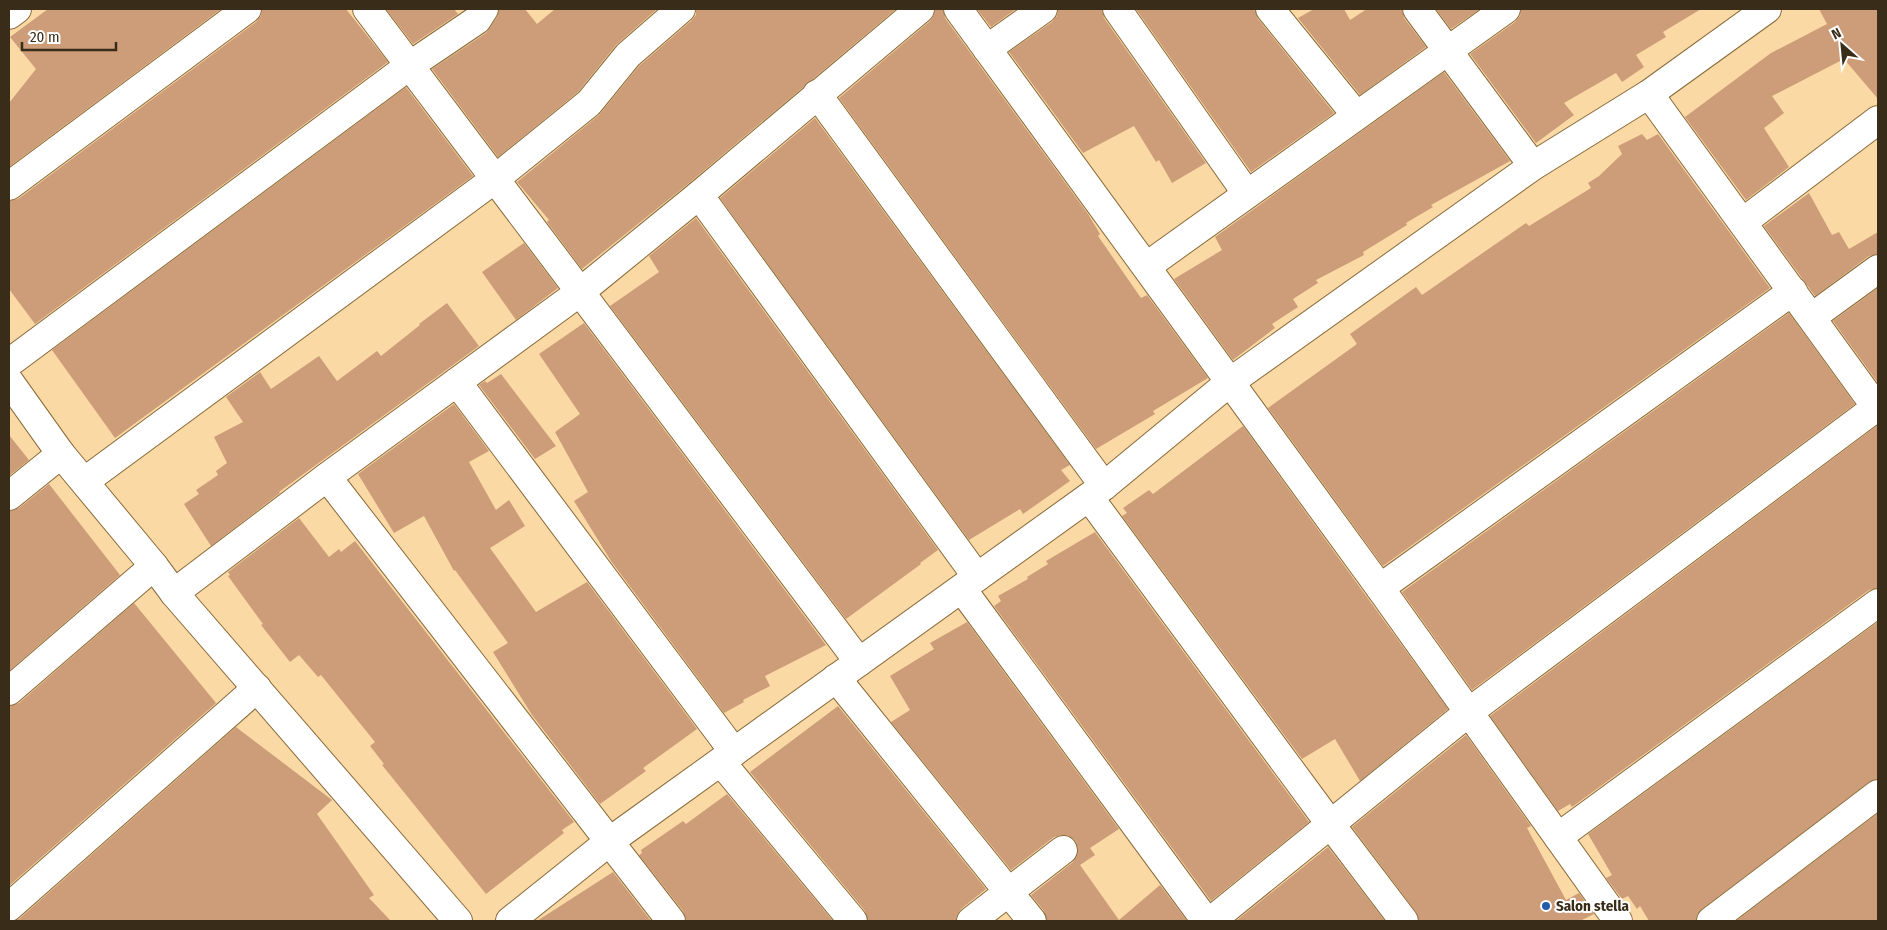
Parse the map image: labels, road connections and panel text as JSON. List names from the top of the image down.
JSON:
{
  "places": ["Salon stella"],
  "scale_bar": "20 m",
  "north": "top left"
}
